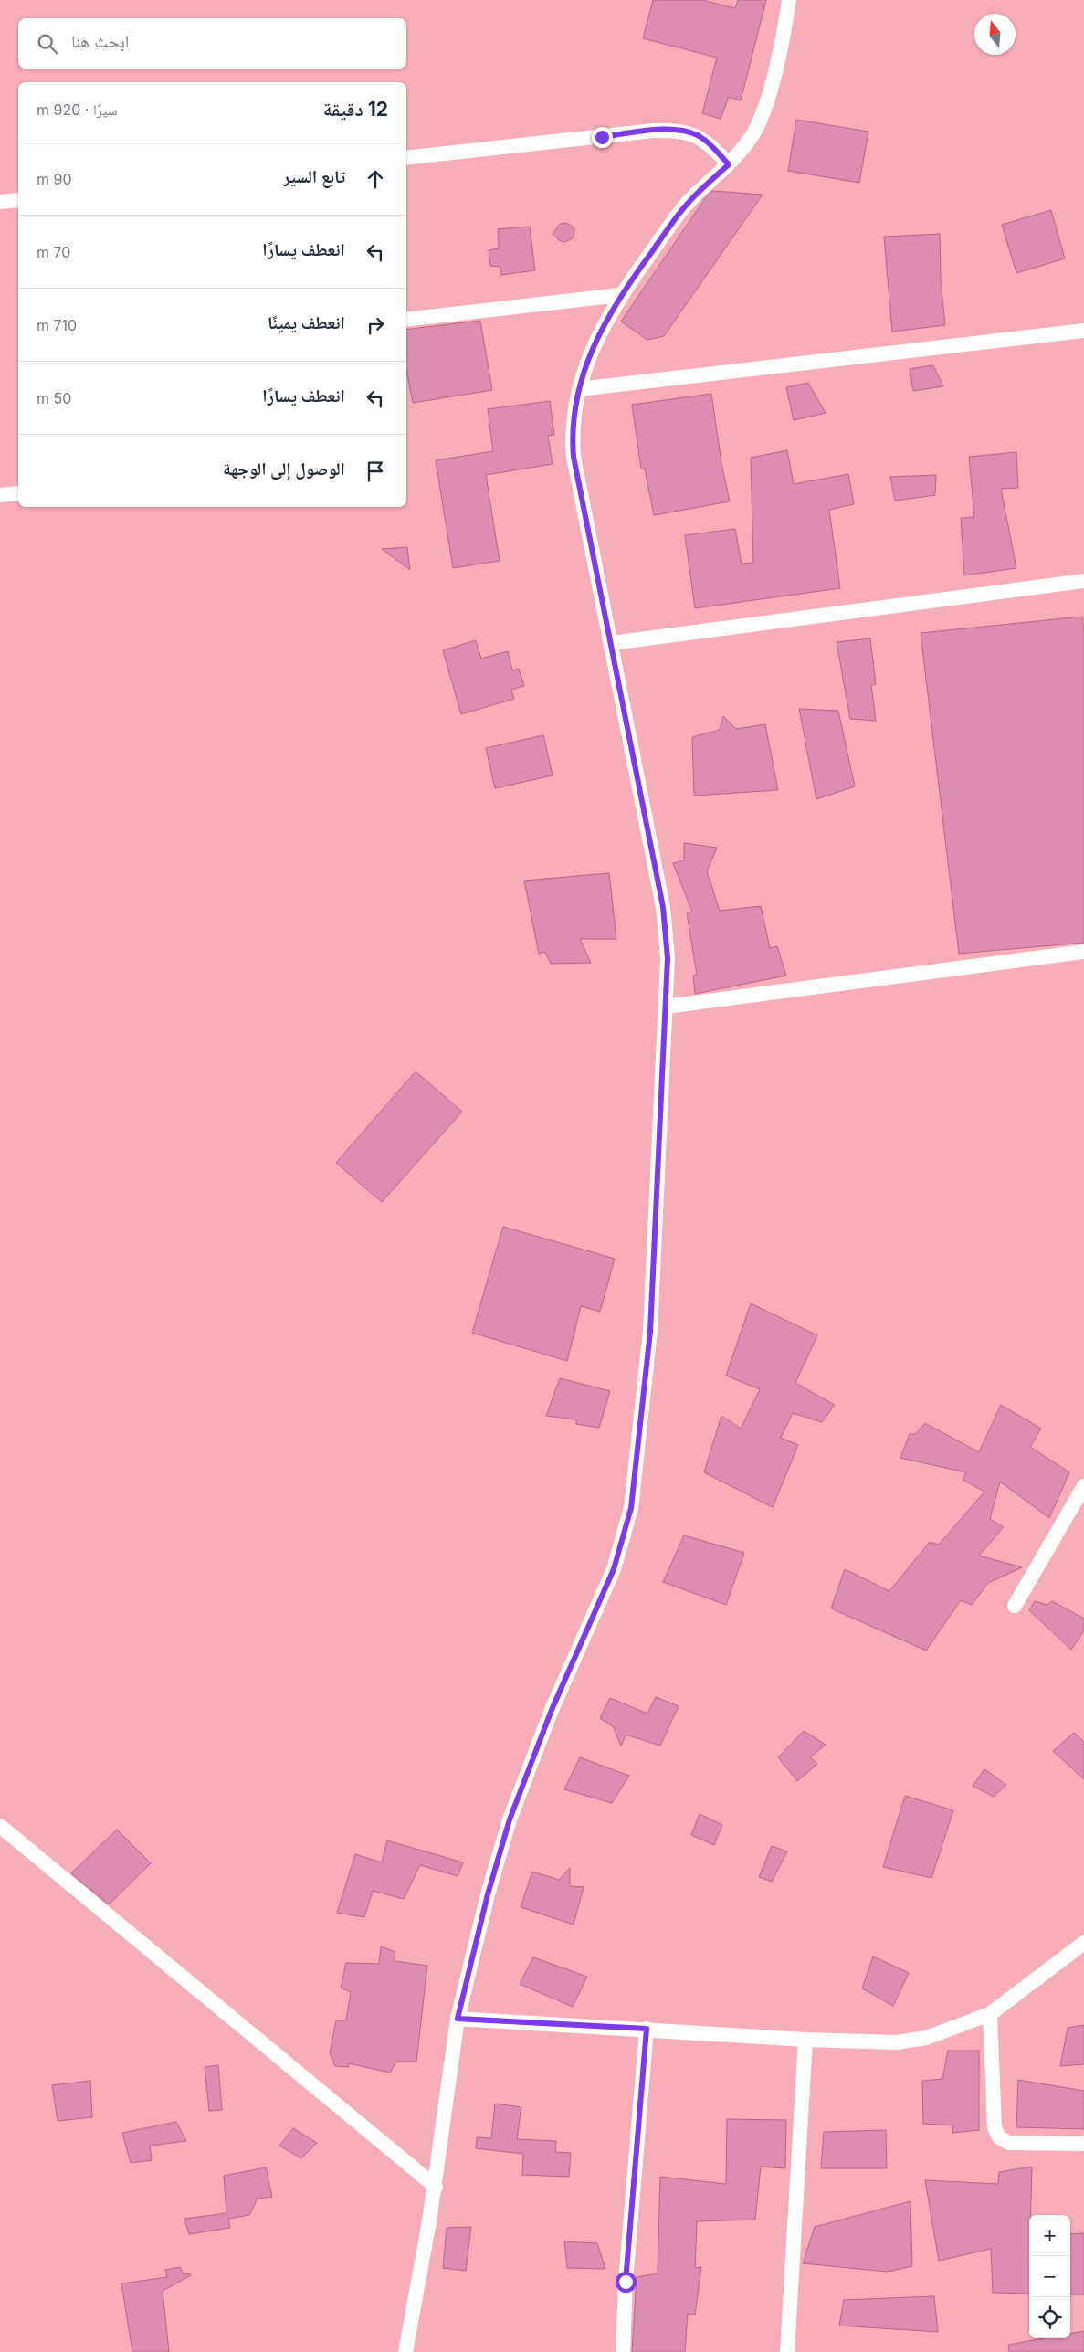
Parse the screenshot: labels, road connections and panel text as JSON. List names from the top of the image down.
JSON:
{
  "north": "top",
  "page": {
    "search": "ابحث هنا",
    "heading": ["12 دقيقة", "سيرًا · 920 m"],
    "list": [
      ["تابع السير", "90 m"],
      ["انعطف يسارًا", "70 m"],
      ["انعطف يمينًا", "710 m"],
      ["انعطف يسارًا", "50 m"],
      "الوصول إلى الوجهة"
    ],
    "map_buttons": ["+", "−"]
  }
}
